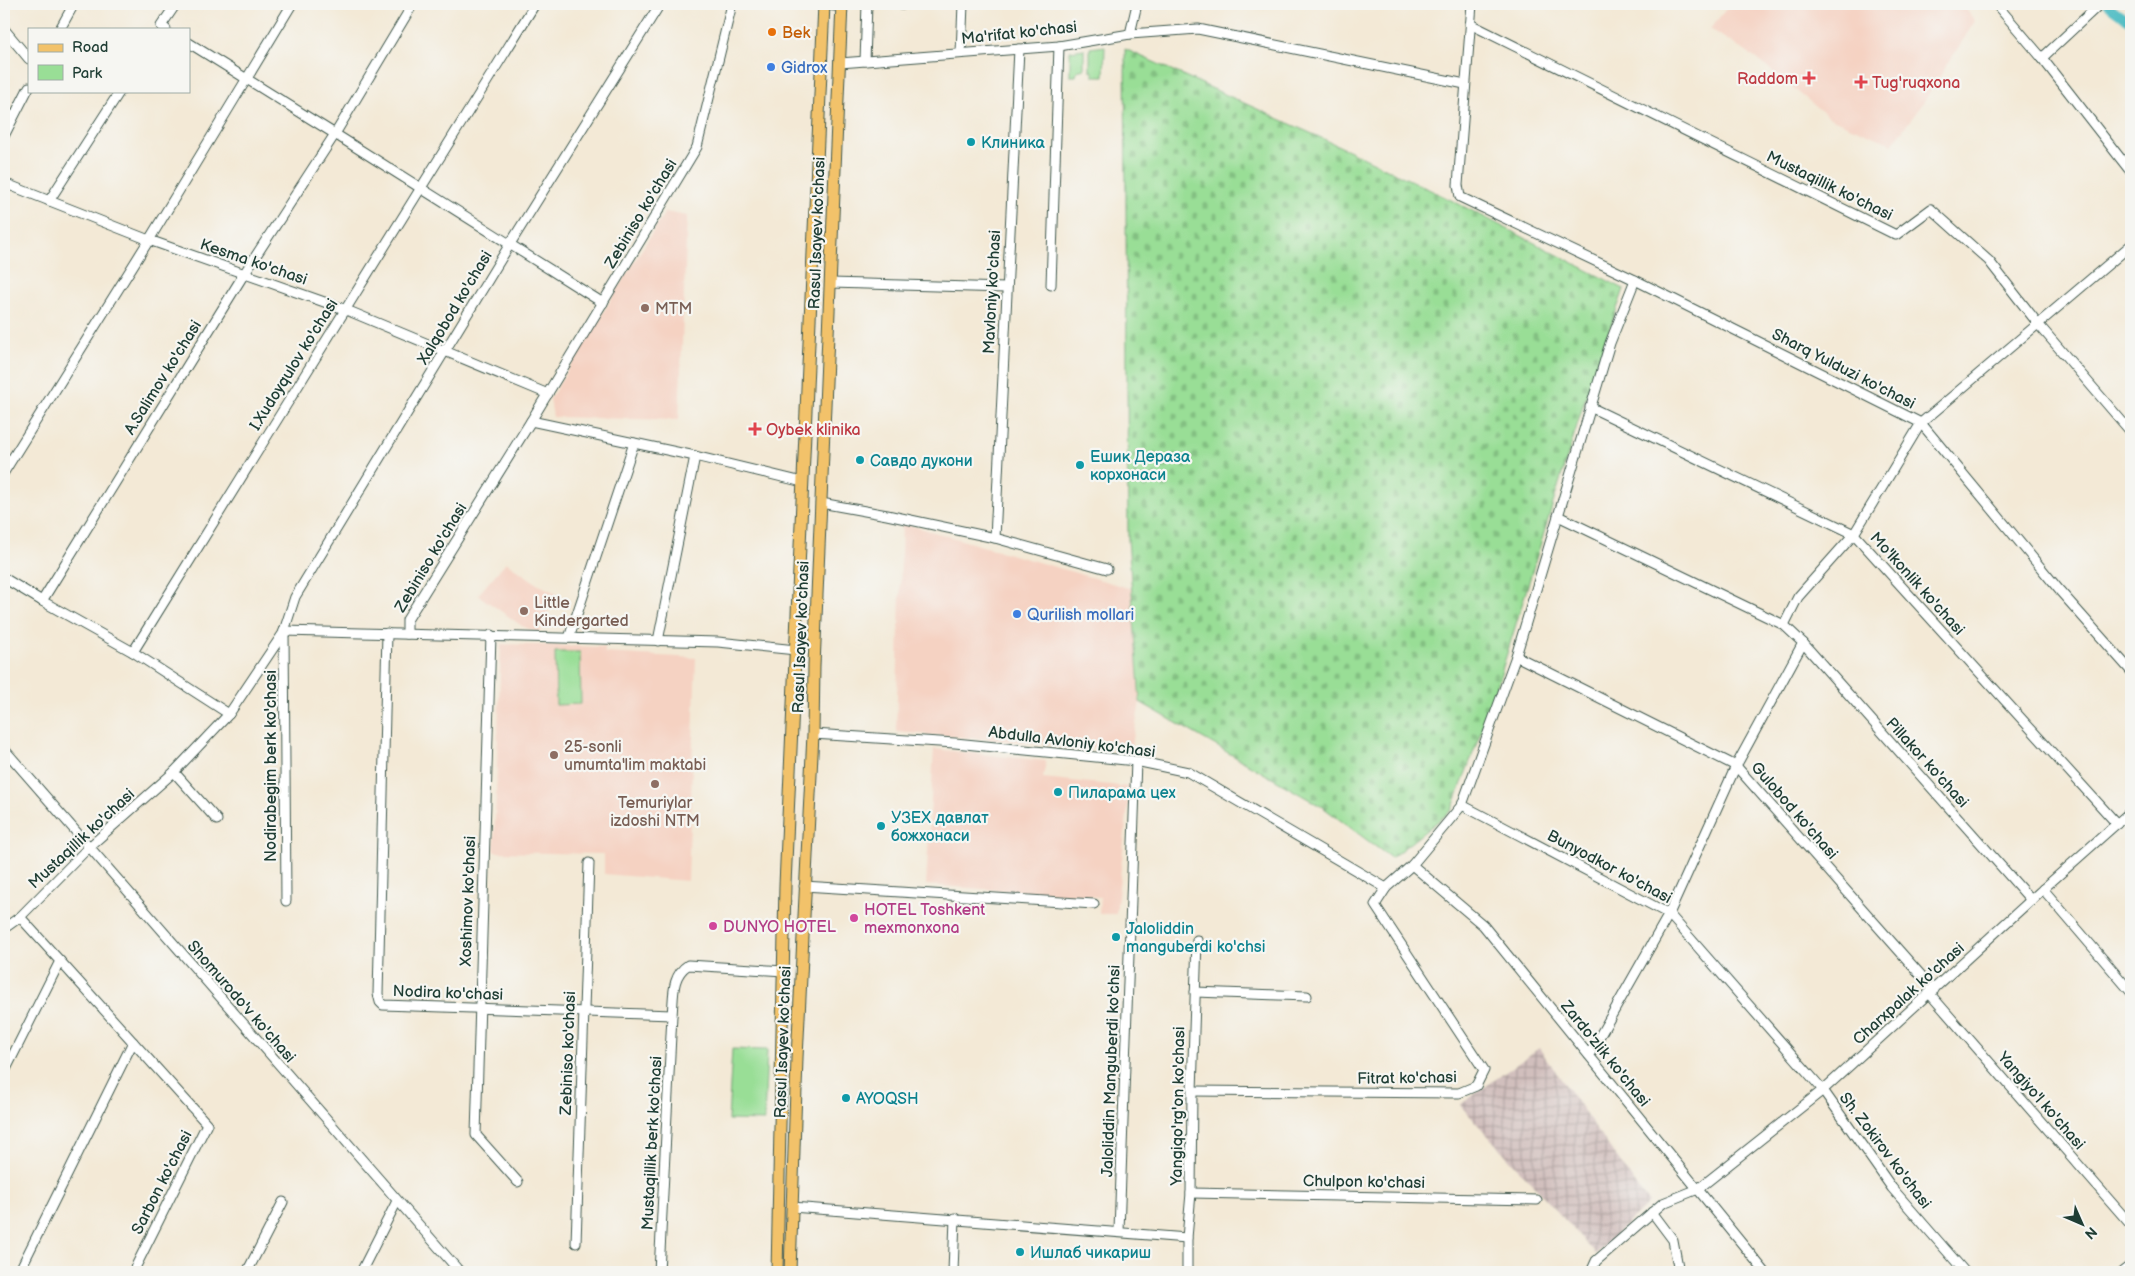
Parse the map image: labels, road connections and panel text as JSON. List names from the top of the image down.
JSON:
{
  "streets": {
    "main road": ["Rasul Isayev ko'chasi"],
    "street": [
      "Ma'rifat ko'chasi",
      "Mustaqillik ko'chasi",
      "Zebiniso ko'chasi",
      "Kesma ko'chasi",
      "Mavloniy ko'chasi",
      "Xalqobod ko'chasi",
      "I.Xudoyqulov ko'chasi",
      "Sharq Yulduzi ko'chasi",
      "A.Salimov ko'chasi",
      "Mo'lkonlik ko'chasi",
      "Abdulla Avloniy ko'chasi",
      "Pillakor ko'chasi",
      "Nodirabegim berk ko'chasi",
      "Gulobod ko'chasi",
      "Bunyodkor ko'chasi",
      "Xoshimov ko'chasi",
      "Nodira ko'chasi",
      "Charxpalak ko'chasi",
      "Shomurodo'v ko'chasi",
      "Zardo'zlik ko'chasi",
      "Jaloliddin Manguberdi ko'chsi",
      "Fitrat ko'chasi",
      "Yangiyo'l ko'chasi",
      "Yangiqo'rg'on ko'chasi",
      "Mustaqillik berk ko'chasi",
      "Sh. Zokirov ko'chasi",
      "Chulpon ko'chasi",
      "Sarbon ko'chasi"
    ]
  },
  "crossings": [
    ["Ma'rifat ko'chasi", "Rasul Isayev ko'chasi"],
    ["Ma'rifat ko'chasi", "Mavloniy ko'chasi"],
    ["Ma'rifat ko'chasi", "Sharq Yulduzi ko'chasi"],
    ["Mustaqillik ko'chasi", "Xalqobod ko'chasi"],
    ["Mustaqillik ko'chasi", "Nodirabegim berk ko'chasi"],
    ["Mustaqillik ko'chasi", "Shomurodo'v ko'chasi"],
    ["Zebiniso ko'chasi", "Kesma ko'chasi"],
    ["Zebiniso ko'chasi", "Nodira ko'chasi"],
    ["Rasul Isayev ko'chasi", "Abdulla Avloniy ko'chasi"],
    ["Kesma ko'chasi", "Xalqobod ko'chasi"],
    ["Kesma ko'chasi", "I.Xudoyqulov ko'chasi"],
    ["Kesma ko'chasi", "A.Salimov ko'chasi"],
    ["Xalqobod ko'chasi", "Nodirabegim berk ko'chasi"],
    ["Mo'lkonlik ko'chasi", "Charxpalak ko'chasi"],
    ["Abdulla Avloniy ko'chasi", "Jaloliddin Manguberdi ko'chsi"],
    ["Abdulla Avloniy ko'chasi", "Fitrat ko'chasi"],
    ["Pillakor ko'chasi", "Charxpalak ko'chasi"],
    ["Gulobod ko'chasi", "Charxpalak ko'chasi"],
    ["Gulobod ko'chasi", "Yangiyo'l ko'chasi"],
    ["Bunyodkor ko'chasi", "Charxpalak ko'chasi"],
    ["Bunyodkor ko'chasi", "Sh. Zokirov ko'chasi"],
    ["Xoshimov ko'chasi", "Nodira ko'chasi"],
    ["Nodira ko'chasi", "Mustaqillik berk ko'chasi"],
    ["Charxpalak ko'chasi", "Zardo'zlik ko'chasi"],
    ["Charxpalak ko'chasi", "Yangiyo'l ko'chasi"],
    ["Charxpalak ko'chasi", "Sh. Zokirov ko'chasi"],
    ["Fitrat ko'chasi", "Yangiqo'rg'on ko'chasi"],
    ["Yangiqo'rg'on ko'chasi", "Chulpon ko'chasi"]
  ],
  "places": {
    "other": [
      "Bek",
      "Gidrox",
      "Клиника",
      "MTM",
      "Савдо дукони",
      "Ешик Дераза корхонаси",
      "Little Kindergarted",
      "Qurilish mollari",
      "25-sonli umumta'lim maktabi",
      "Temuriylar izdoshi NTM",
      "Пиларама цех",
      "УЗЕХ давлат божхонаси",
      "HOTEL Toshkent mexmonxona",
      "DUNYO HOTEL",
      "Jaloliddin manguberdi ko'chsi",
      "AYOQSH",
      "Ишлаб чикариш"
    ],
    "health": ["Raddom", "Tug'ruqxona", "Oybek klinika"]
  },
  "legend": ["Road", "Park"],
  "north": "bottom right"
}
